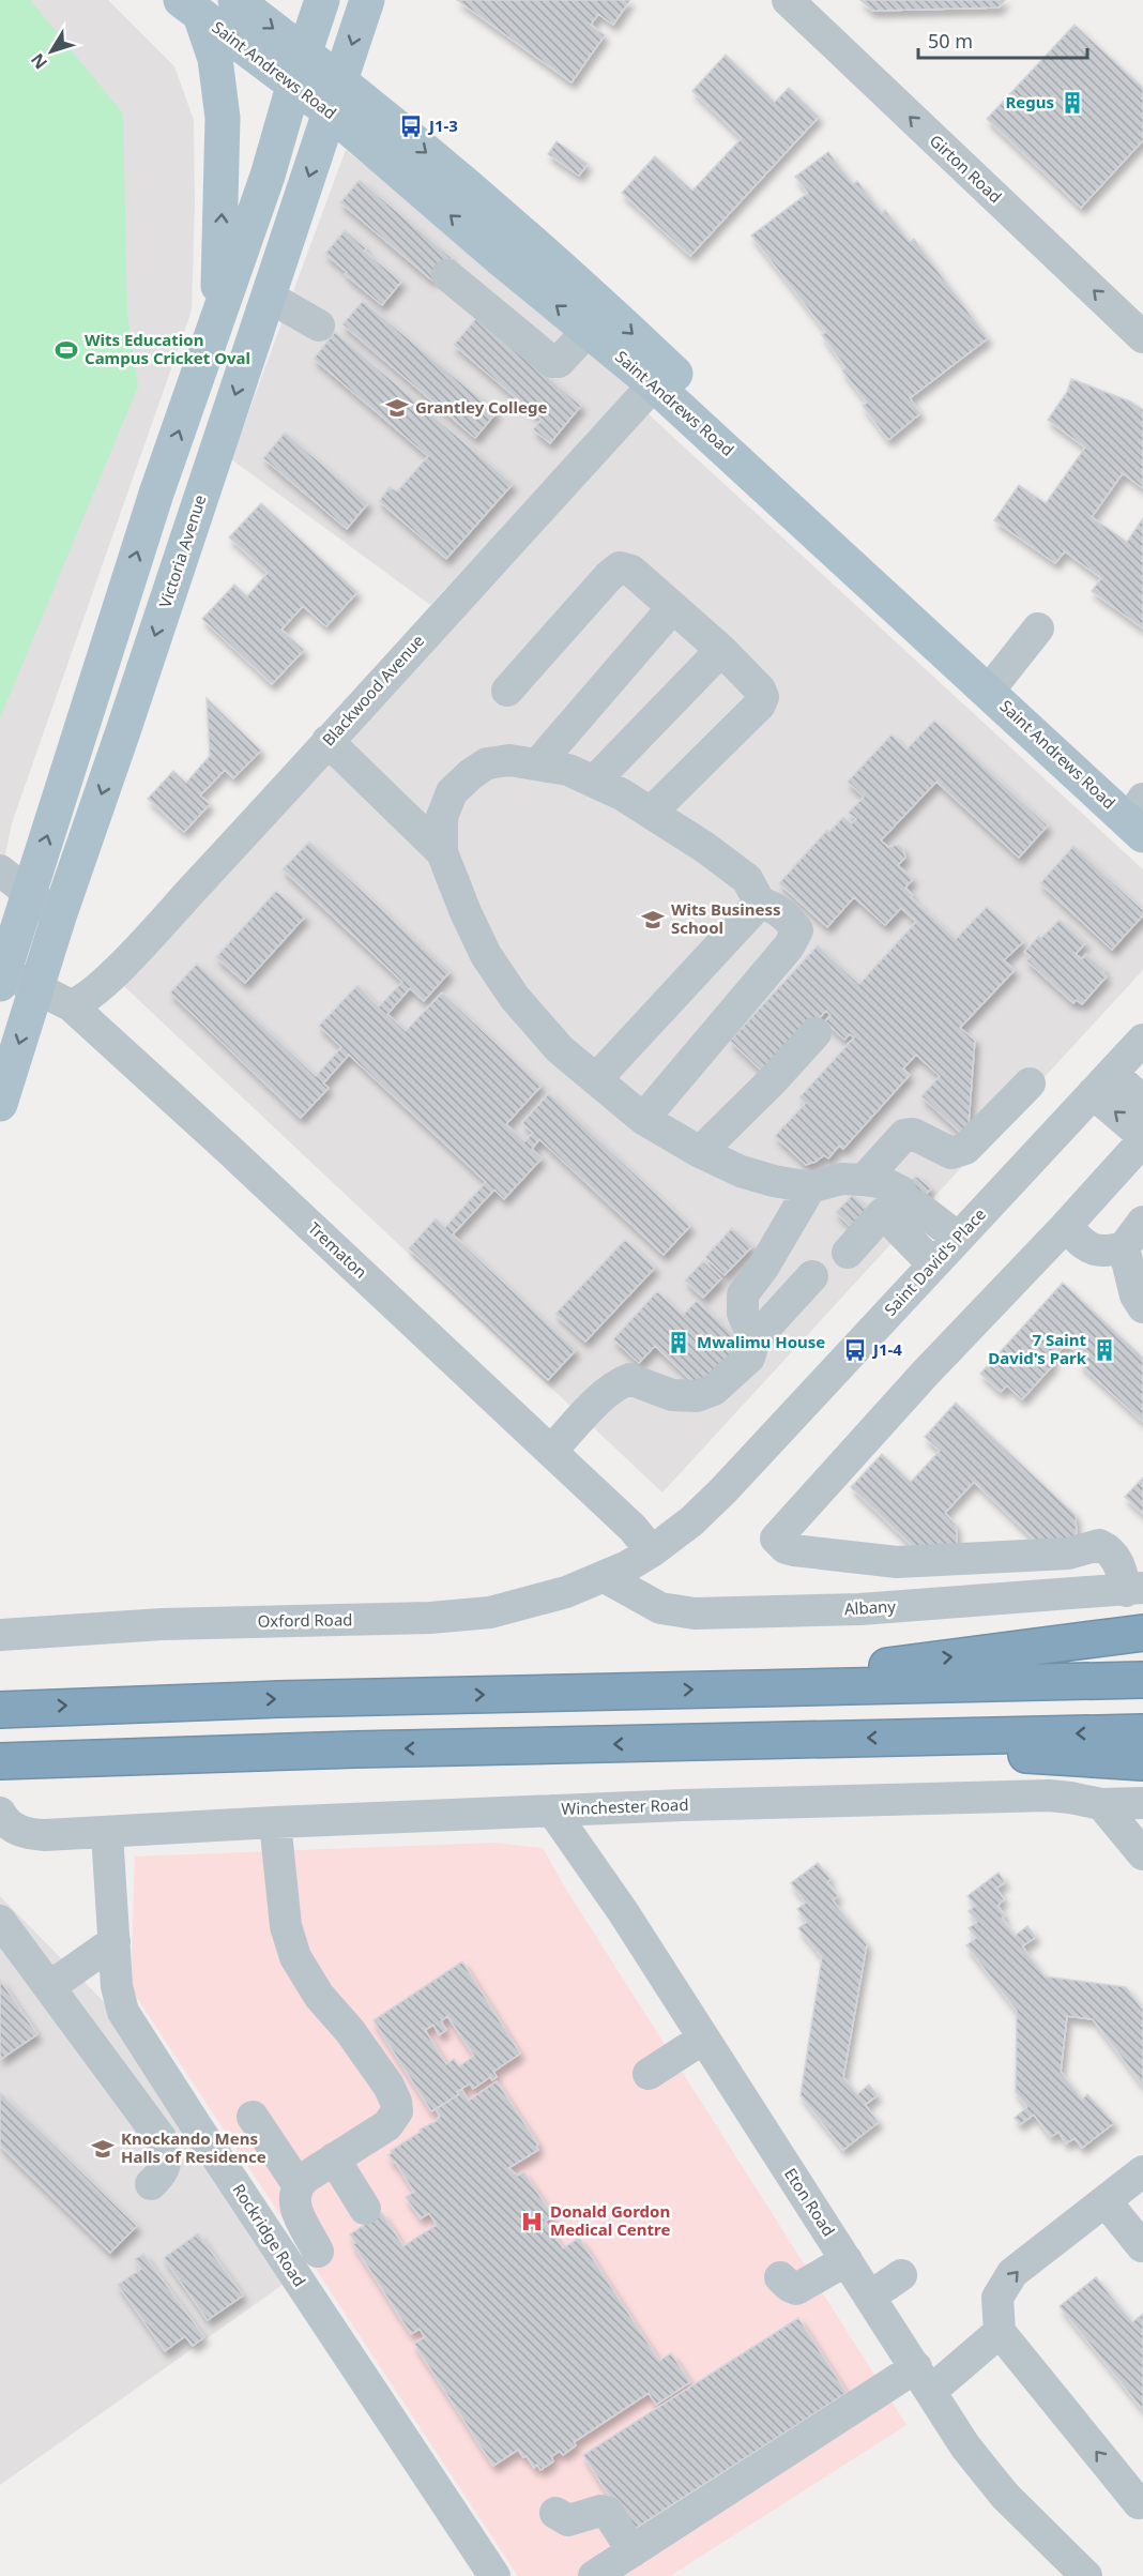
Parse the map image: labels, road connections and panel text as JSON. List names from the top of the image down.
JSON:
{
  "streets": {
    "main road": ["Saint Andrews Road", "Victoria Avenue"],
    "street": [
      "Girton Road",
      "Blackwood Avenue",
      "Trematon",
      "Saint David's Place",
      "Albany",
      "Oxford Road",
      "Winchester Road",
      "Eton Road",
      "Rockridge Road"
    ]
  },
  "crossings": [
    ["Saint Andrews Road", "Victoria Avenue"],
    ["Saint Andrews Road", "Blackwood Avenue"],
    ["Victoria Avenue", "Trematon"],
    ["Blackwood Avenue", "Trematon"],
    ["Trematon", "Saint David's Place"],
    ["Saint David's Place", "Albany"],
    ["Saint David's Place", "Oxford Road"],
    ["Albany", "Oxford Road"],
    ["Winchester Road", "Eton Road"],
    ["Winchester Road", "Rockridge Road"]
  ],
  "one_way": ["Girton Road"],
  "places": {
    "building": ["Regus", "Mwalimu House", "7 Saint David's Park"],
    "bus stop": ["J1-3", "J1-4"],
    "sports": ["Wits Education Campus Cricket Oval"],
    "school or university": ["Grantley College", "Wits Business School", "Knockando Mens Halls of Residence"],
    "hospital": ["Donald Gordon Medical Centre"]
  },
  "scale_bar": "50 m",
  "north": "bottom left"
}
